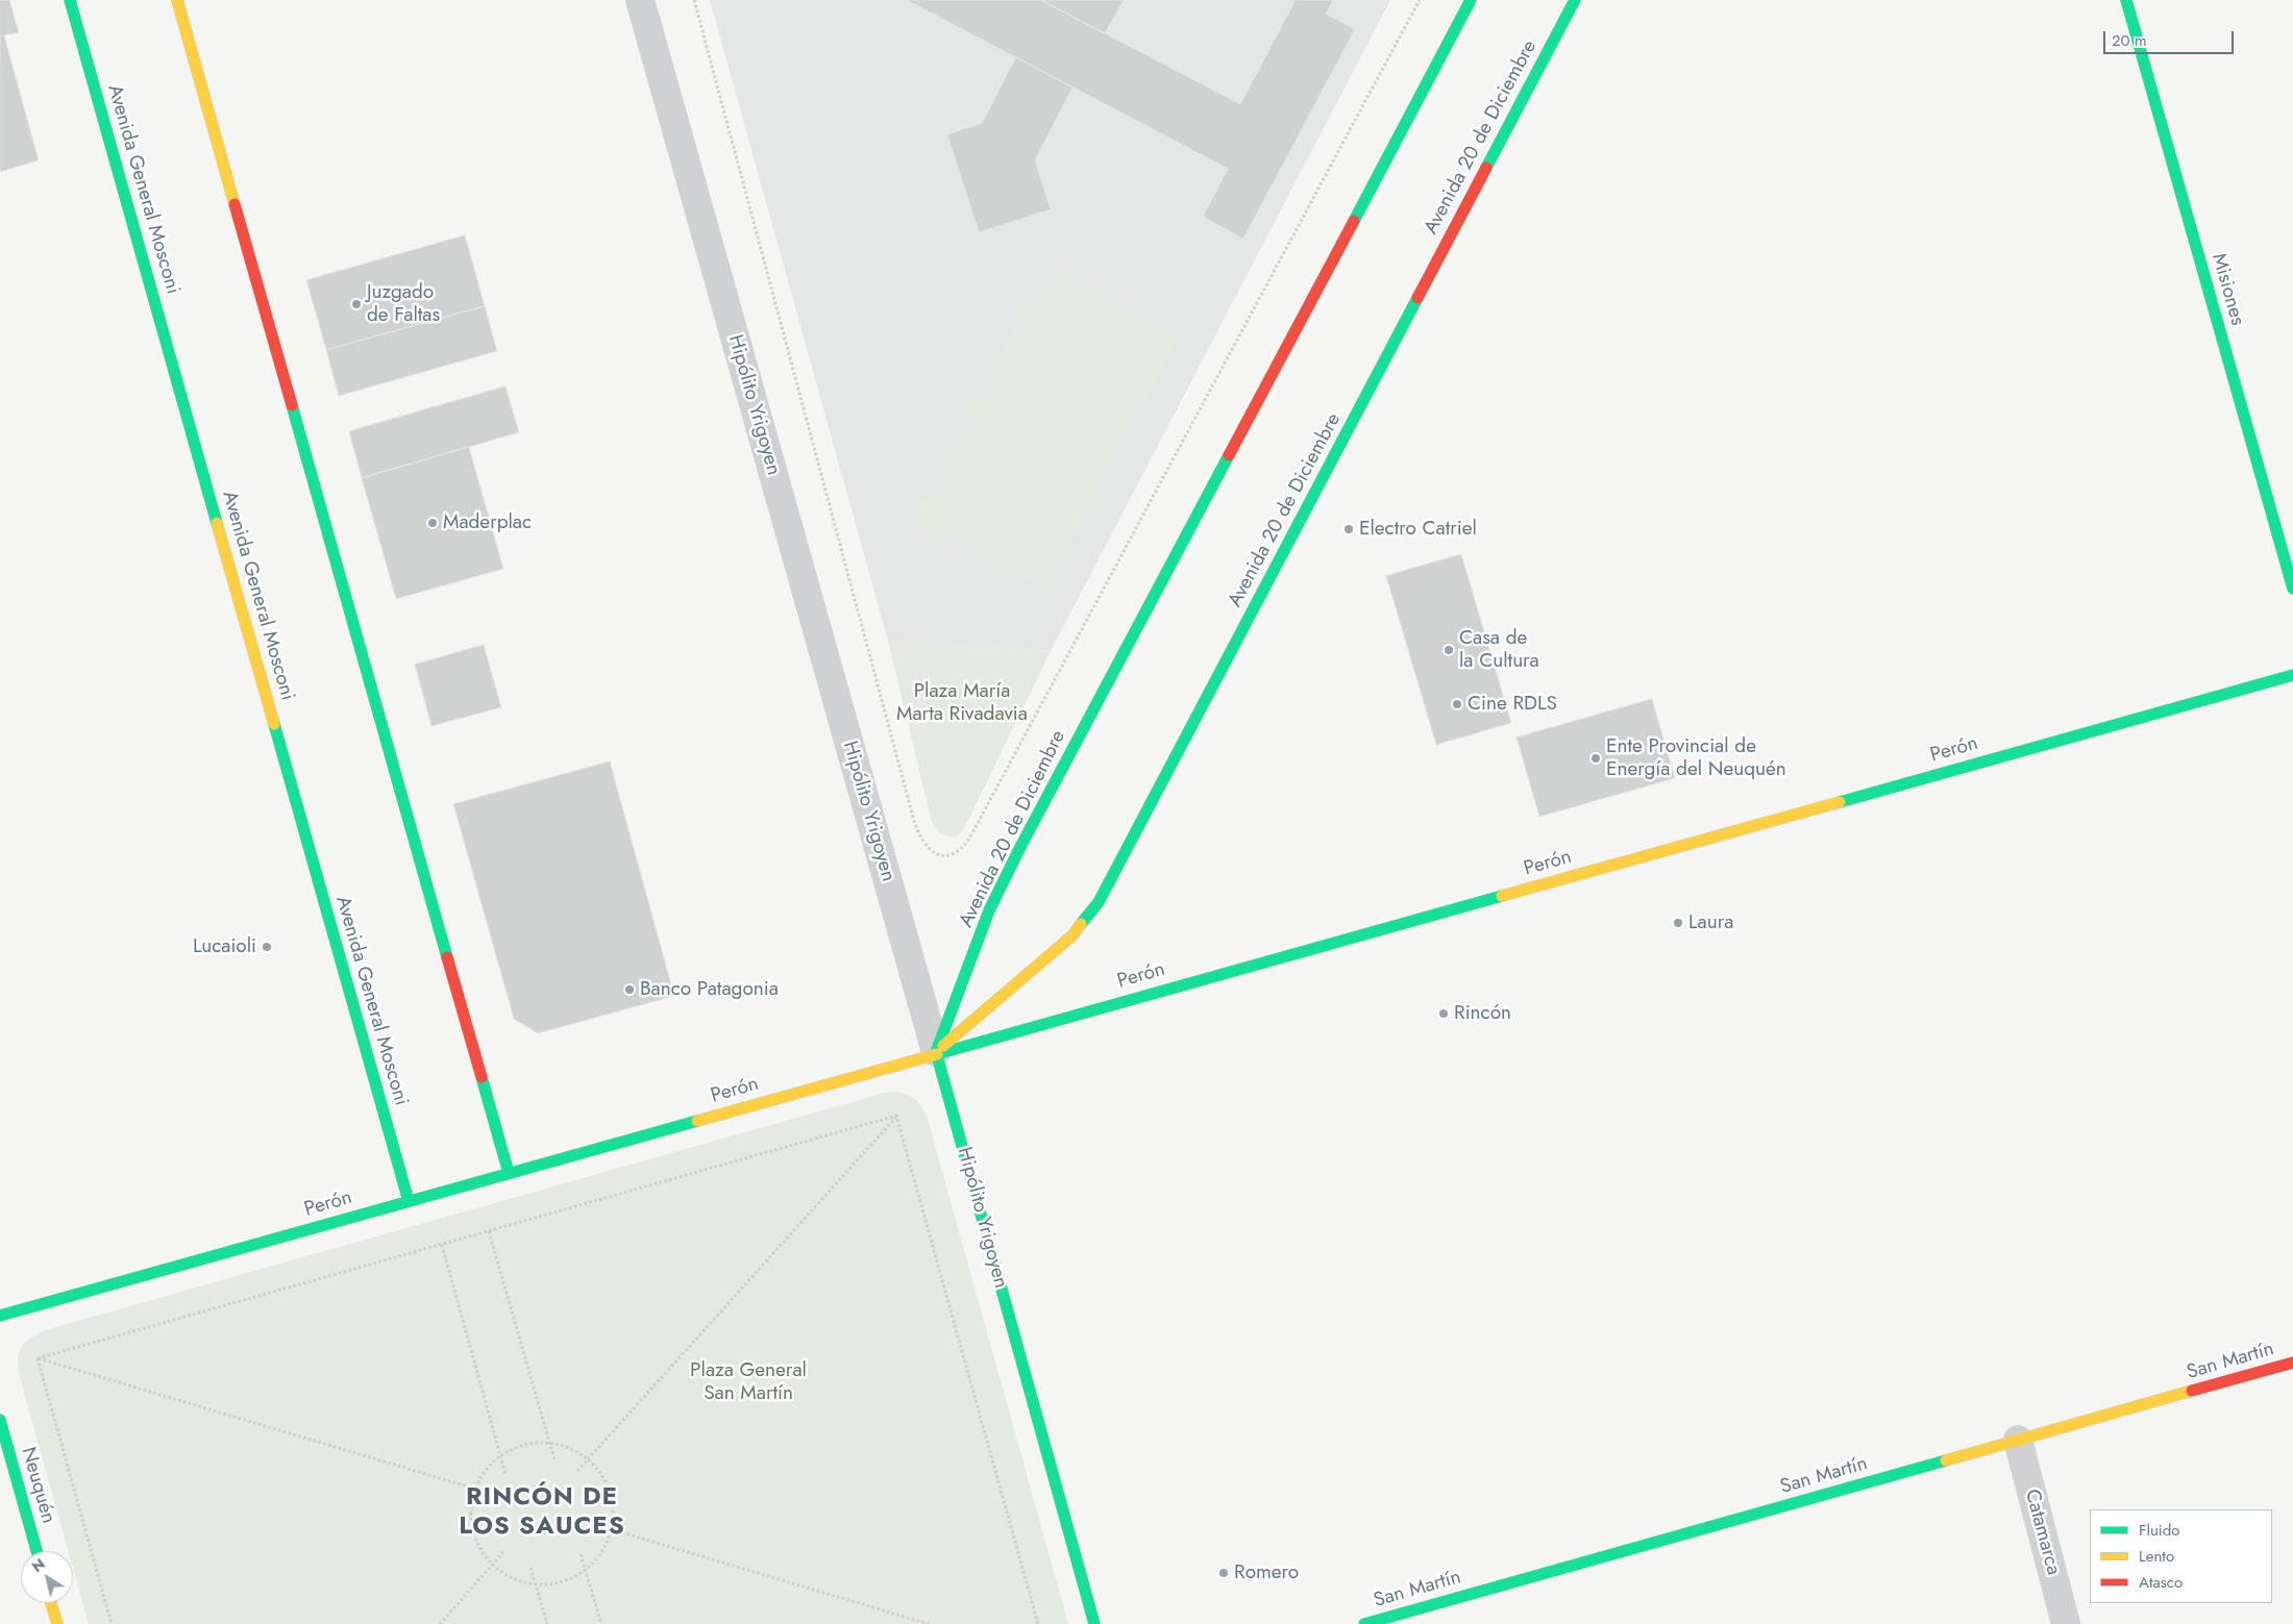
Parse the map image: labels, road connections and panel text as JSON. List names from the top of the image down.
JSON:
{
  "streets": {
    "street": [
      "Avenida 20 de Diciembre",
      "Avenida General Mosconi",
      "Misiones",
      "Hipólito Yrigoyen",
      "Perón",
      "San Martín",
      "Neuquén",
      "Catamarca"
    ]
  },
  "crossings": [
    ["Avenida 20 de Diciembre", "Hipólito Yrigoyen"],
    ["Avenida 20 de Diciembre", "Perón"],
    ["Avenida General Mosconi", "Perón"],
    ["Hipólito Yrigoyen", "Perón"],
    ["San Martín", "Catamarca"]
  ],
  "districts": ["RINCÓN DE LOS SAUCES"],
  "parks": ["Plaza María Marta Rivadavia", "Plaza General San Martín"],
  "places": [
    "Juzgado de Faltas",
    "Maderplac",
    "Electro Catriel",
    "Casa de la Cultura",
    "Cine RDLS",
    "Ente Provincial de Energía del Neuquén",
    "Laura",
    "Lucaioli",
    "Banco Patagonia",
    "Rincón",
    "Romero"
  ],
  "legend": ["Fluido", "Lento", "Atasco"],
  "scale_bar": "20 m",
  "north": "top left"
}
